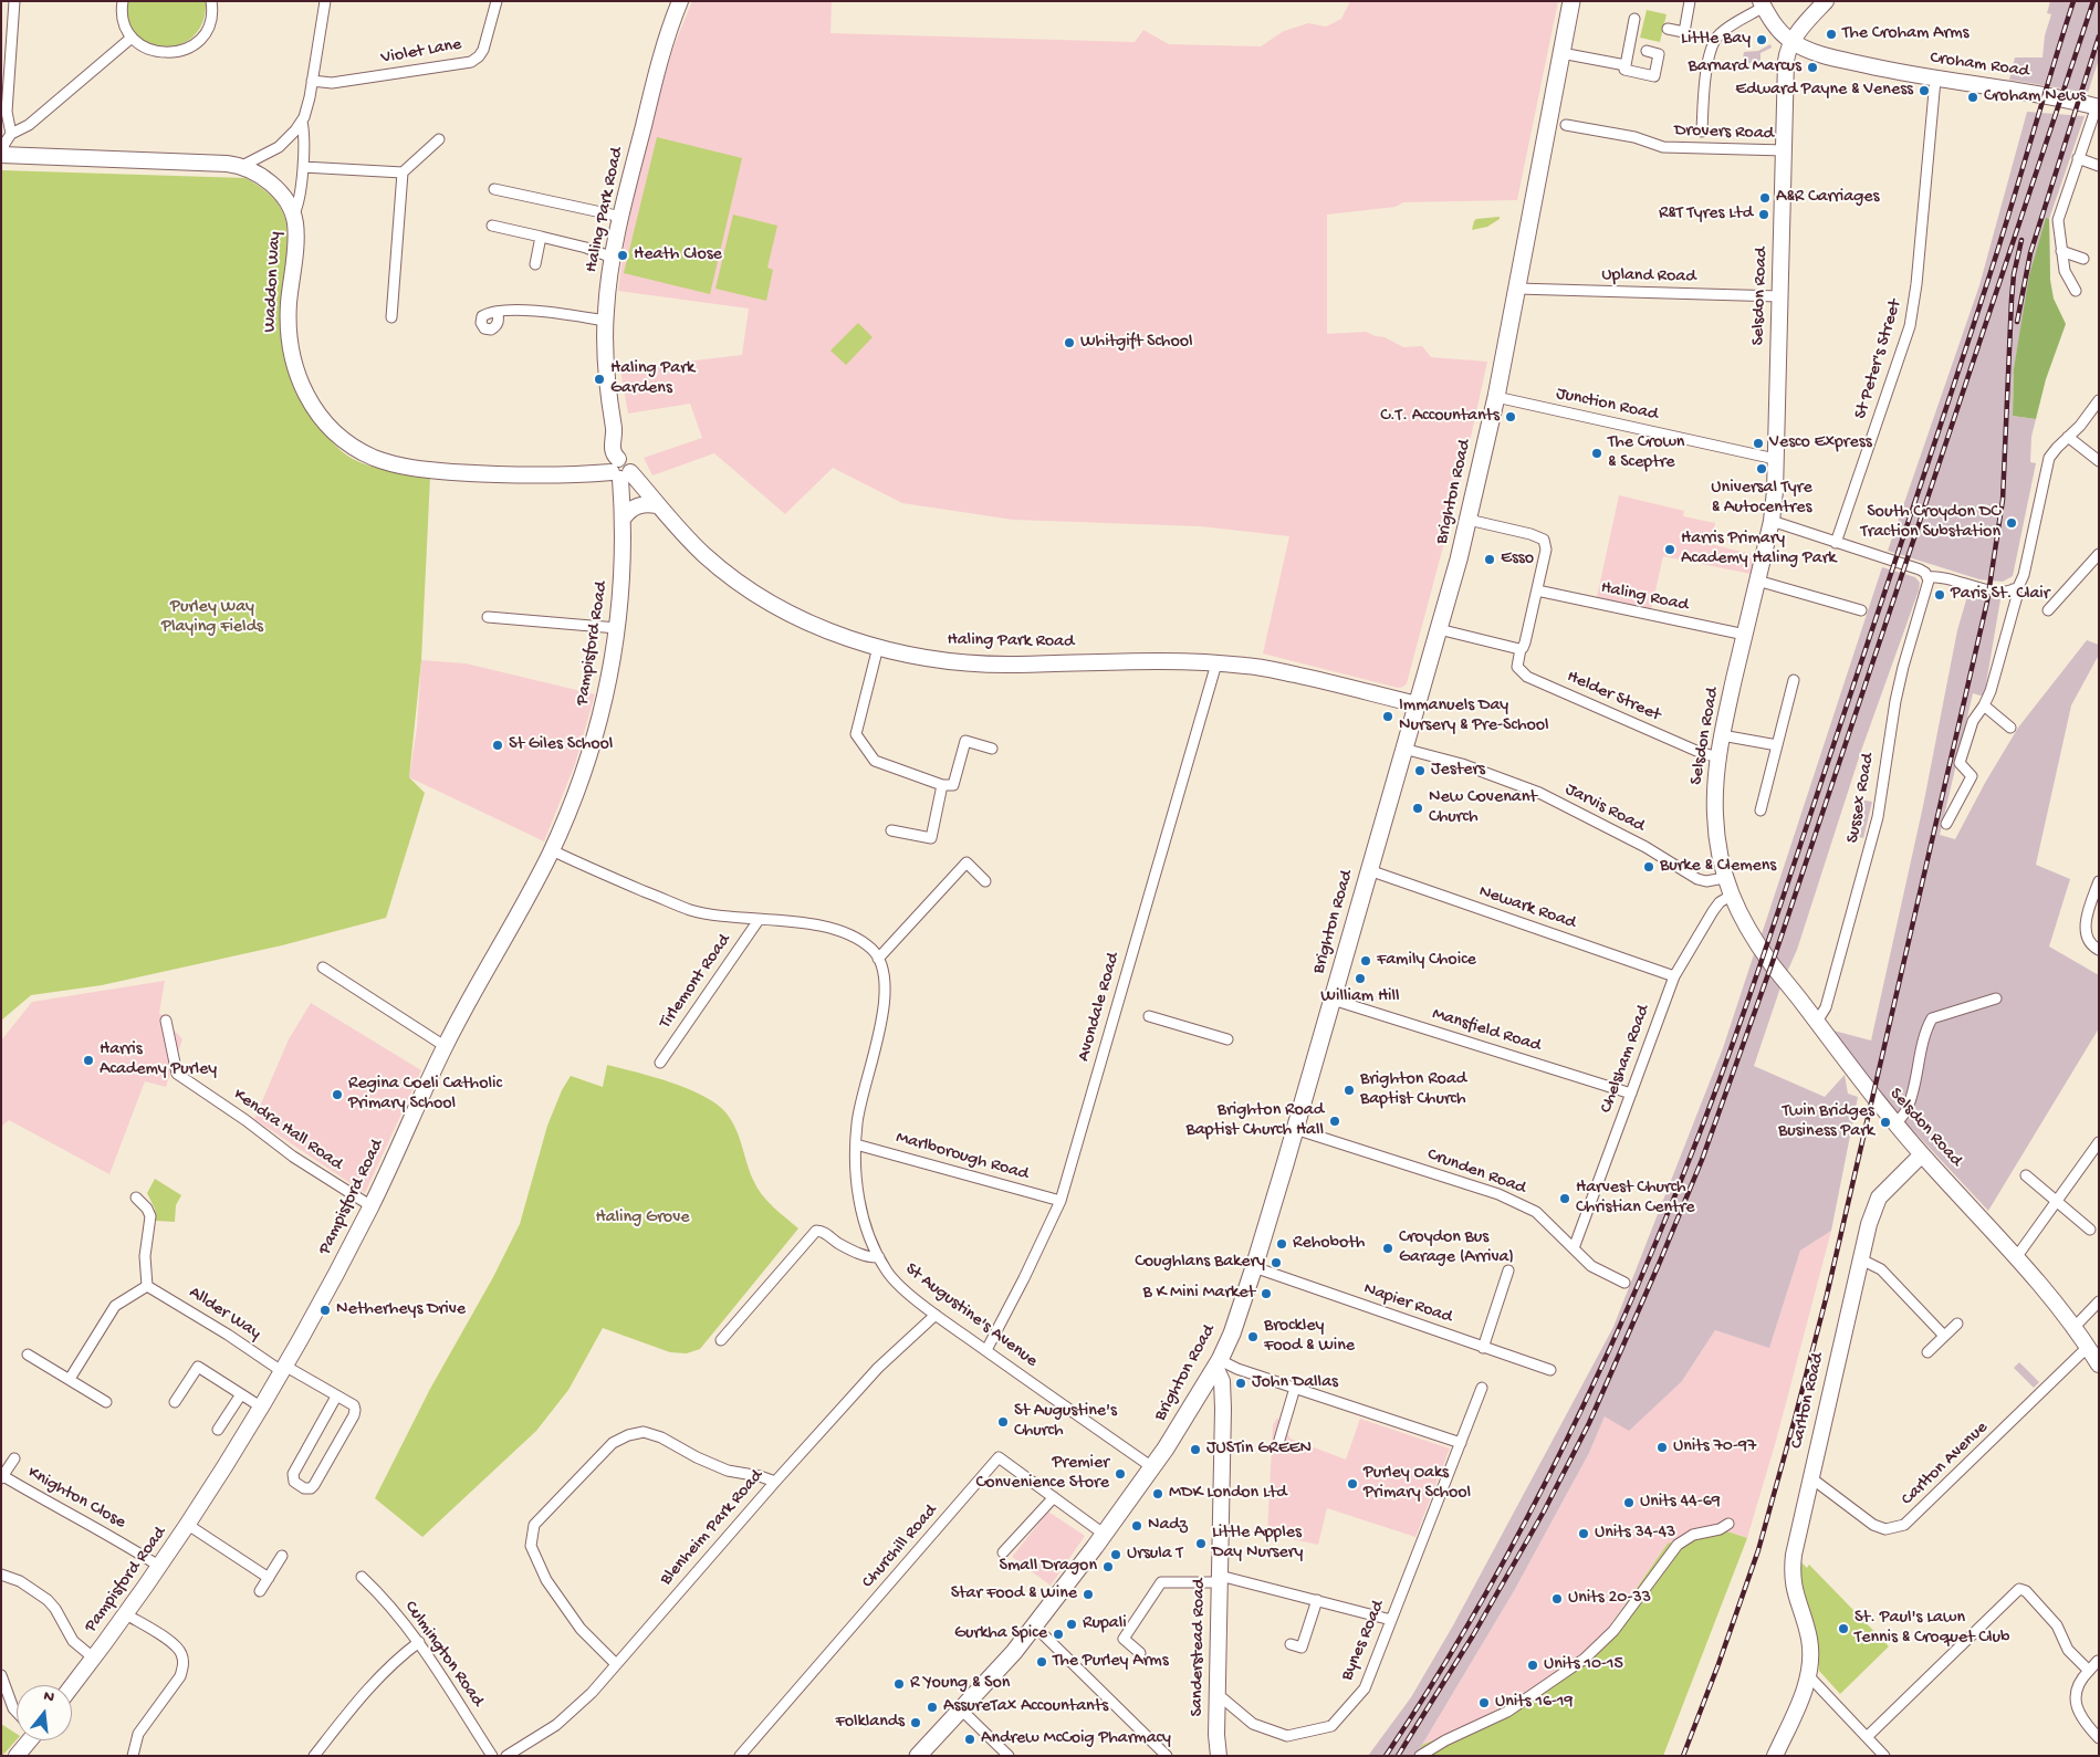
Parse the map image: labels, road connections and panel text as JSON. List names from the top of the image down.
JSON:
{
  "streets": {
    "main road": ["Brighton Road"],
    "street": [
      "Violet Lane",
      "Croham Road",
      "Drovers Road",
      "Haling Park Road",
      "Upland Road",
      "Waddon Way",
      "Selsdon Road",
      "St Peter's Street",
      "Junction Road",
      "Haling Road",
      "Pampisford Road",
      "Helder Street",
      "Sussex Road",
      "Jarvis Road",
      "Newark Road",
      "Tirlemont Road",
      "Avondale Road",
      "Mansfield Road",
      "Chelsham Road",
      "Kendra Hall Road",
      "Marlborough Road",
      "Crunden Road",
      "Napier Road",
      "Allder Way",
      "St Augustine's Avenue",
      "Carlton Road",
      "Carlton Avenue",
      "Knighton Close",
      "Blenheim Park Road",
      "Churchill Road",
      "Bynes Road",
      "Sanderstead Road",
      "Culmington Road"
    ]
  },
  "crossings": [
    ["Croham Road", "Selsdon Road"],
    ["Croham Road", "St Peter's Street"],
    ["Drovers Road", "Selsdon Road"],
    ["Haling Park Road", "Waddon Way"],
    ["Haling Park Road", "Brighton Road"],
    ["Haling Park Road", "Pampisford Road"],
    ["Haling Park Road", "Avondale Road"],
    ["Upland Road", "Selsdon Road"],
    ["Upland Road", "Brighton Road"],
    ["Waddon Way", "Pampisford Road"],
    ["Selsdon Road", "Junction Road"],
    ["Selsdon Road", "Haling Road"],
    ["Selsdon Road", "Helder Street"],
    ["Selsdon Road", "Sussex Road"],
    ["Selsdon Road", "Jarvis Road"],
    ["Selsdon Road", "Chelsham Road"],
    ["Selsdon Road", "Carlton Road"],
    ["Selsdon Road", "Carlton Avenue"],
    ["Junction Road", "Brighton Road"],
    ["Brighton Road", "Jarvis Road"],
    ["Brighton Road", "Newark Road"],
    ["Brighton Road", "Mansfield Road"],
    ["Brighton Road", "Crunden Road"],
    ["Brighton Road", "Napier Road"],
    ["Brighton Road", "St Augustine's Avenue"],
    ["Brighton Road", "Churchill Road"],
    ["Brighton Road", "Sanderstead Road"],
    ["Pampisford Road", "Kendra Hall Road"],
    ["Pampisford Road", "Allder Way"],
    ["Pampisford Road", "Knighton Close"],
    ["Newark Road", "Chelsham Road"],
    ["Avondale Road", "Marlborough Road"],
    ["Avondale Road", "St Augustine's Avenue"],
    ["Mansfield Road", "Chelsham Road"],
    ["Chelsham Road", "Crunden Road"],
    ["Marlborough Road", "St Augustine's Avenue"],
    ["St Augustine's Avenue", "Blenheim Park Road"],
    ["Carlton Road", "Carlton Avenue"],
    ["Bynes Road", "Sanderstead Road"]
  ],
  "parks": ["Purley Way Playing Fields", "Haling Grove"],
  "places": [
    "The Croham Arms",
    "Little Bay",
    "Barnard Marcus",
    "Edward Payne & Veness",
    "Croham News",
    "A&R Carriages",
    "R&T Tyres Ltd",
    "Heath Close",
    "Whitgift School",
    "Haling Park Gardens",
    "C.T. Accountants",
    "Vesco Express",
    "The Crown & Sceptre",
    "Universal Tyre & Autocentres",
    "South Croydon DC Traction Substation",
    "Harris Primary Academy Haling Park",
    "Esso",
    "Paris St. Clair",
    "Immanuels Day Nursery & Pre-School",
    "St Giles School",
    "Jesters",
    "New Covenant Church",
    "Burke & Clemens",
    "Family Choice",
    "William Hill",
    "Harris Academy Purley",
    "Brighton Road Baptist Church",
    "Regina Coeli Catholic Primary School",
    "Brighton Road Baptist Church Hall",
    "Twin Bridges Business Park",
    "Harvest Church Christian Centre",
    "Rehoboth",
    "Croydon Bus Garage (Arriva)",
    "Coughlans Bakery",
    "B K Mini Market",
    "Netherheys Drive",
    "Brockley Food & Wine",
    "John Dallas",
    "St Augustine's Church",
    "Units 70-97",
    "JUSTin GREEN",
    "Premier Convenience Store",
    "Purley Oaks Primary School",
    "MDK London Ltd",
    "Units 44-69",
    "Nadz",
    "Units 34-43",
    "Little Apples Day Nursery",
    "Ursula T",
    "Small Dragon",
    "Star Food & Wine",
    "Units 20-33",
    "Rupali",
    "St. Paul's Lawn Tennis & Croquet Club",
    "Gurkha Spice",
    "The Purley Arms",
    "Units 10-15",
    "R Young & Son",
    "Units 16-19",
    "AssureTax Accountants",
    "Folklands",
    "Andrew McCoig Pharmacy"
  ],
  "north": "top"
}
